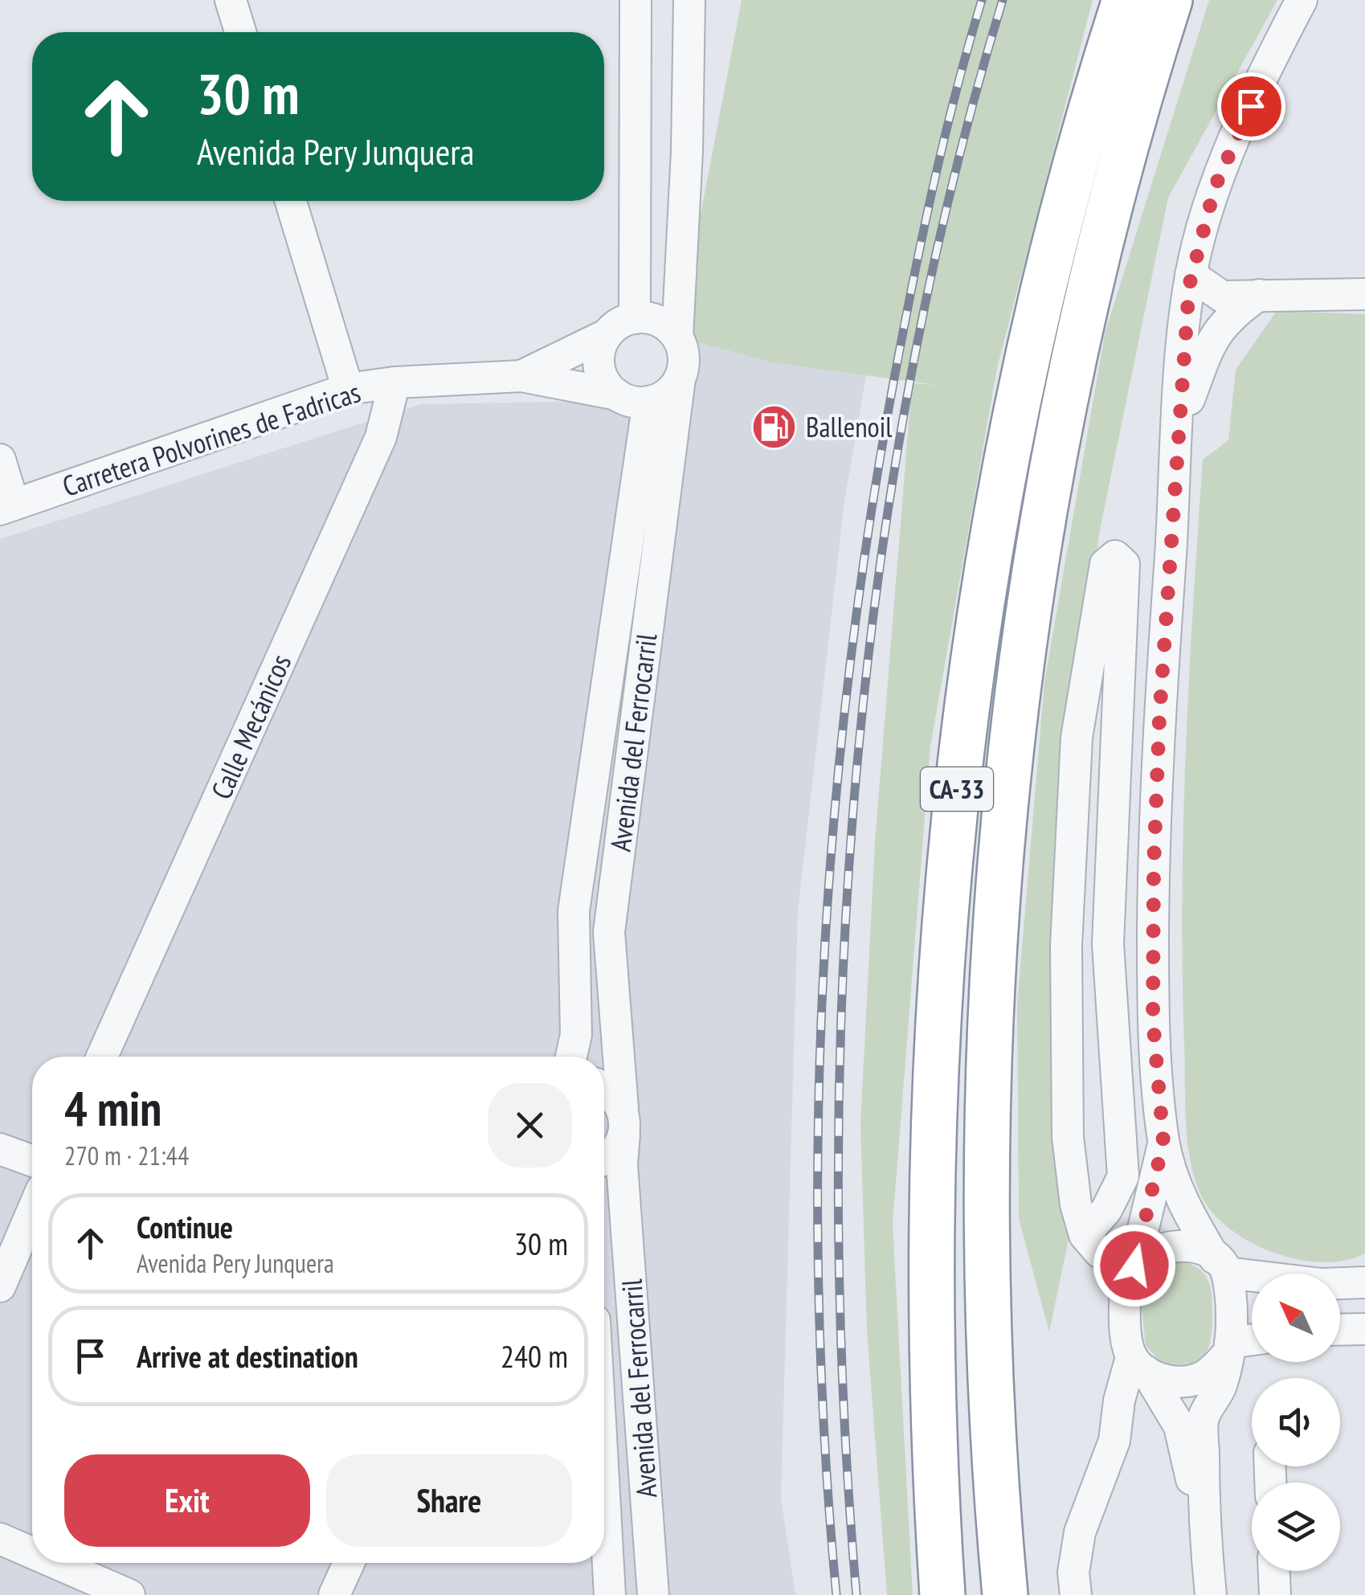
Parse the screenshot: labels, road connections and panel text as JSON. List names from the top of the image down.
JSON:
{
  "streets": {
    "highway": ["CA-33"],
    "street": ["Carretera Polvorines de Fadricas", "Calle Mecánicos", "Avenida del Ferrocarril"]
  },
  "crossings": [
    ["Carretera Polvorines de Fadricas", "Calle Mecánicos"],
    ["Carretera Polvorines de Fadricas", "Avenida del Ferrocarril"]
  ],
  "places": {
    "fuel station": ["Ballenoil"]
  },
  "north": "top left",
  "page": {
    "turn": ["30 m", "Avenida Pery Junquera"],
    "heading": ["4 min", "270 m · 21:44"],
    "list": [
      {
        "name": "Continue",
        "note": "Avenida Pery Junquera",
        "value": "30 m"
      },
      {
        "name": "Arrive at destination",
        "value": "240 m"
      }
    ],
    "buttons": ["Exit", "Share"]
  }
}
